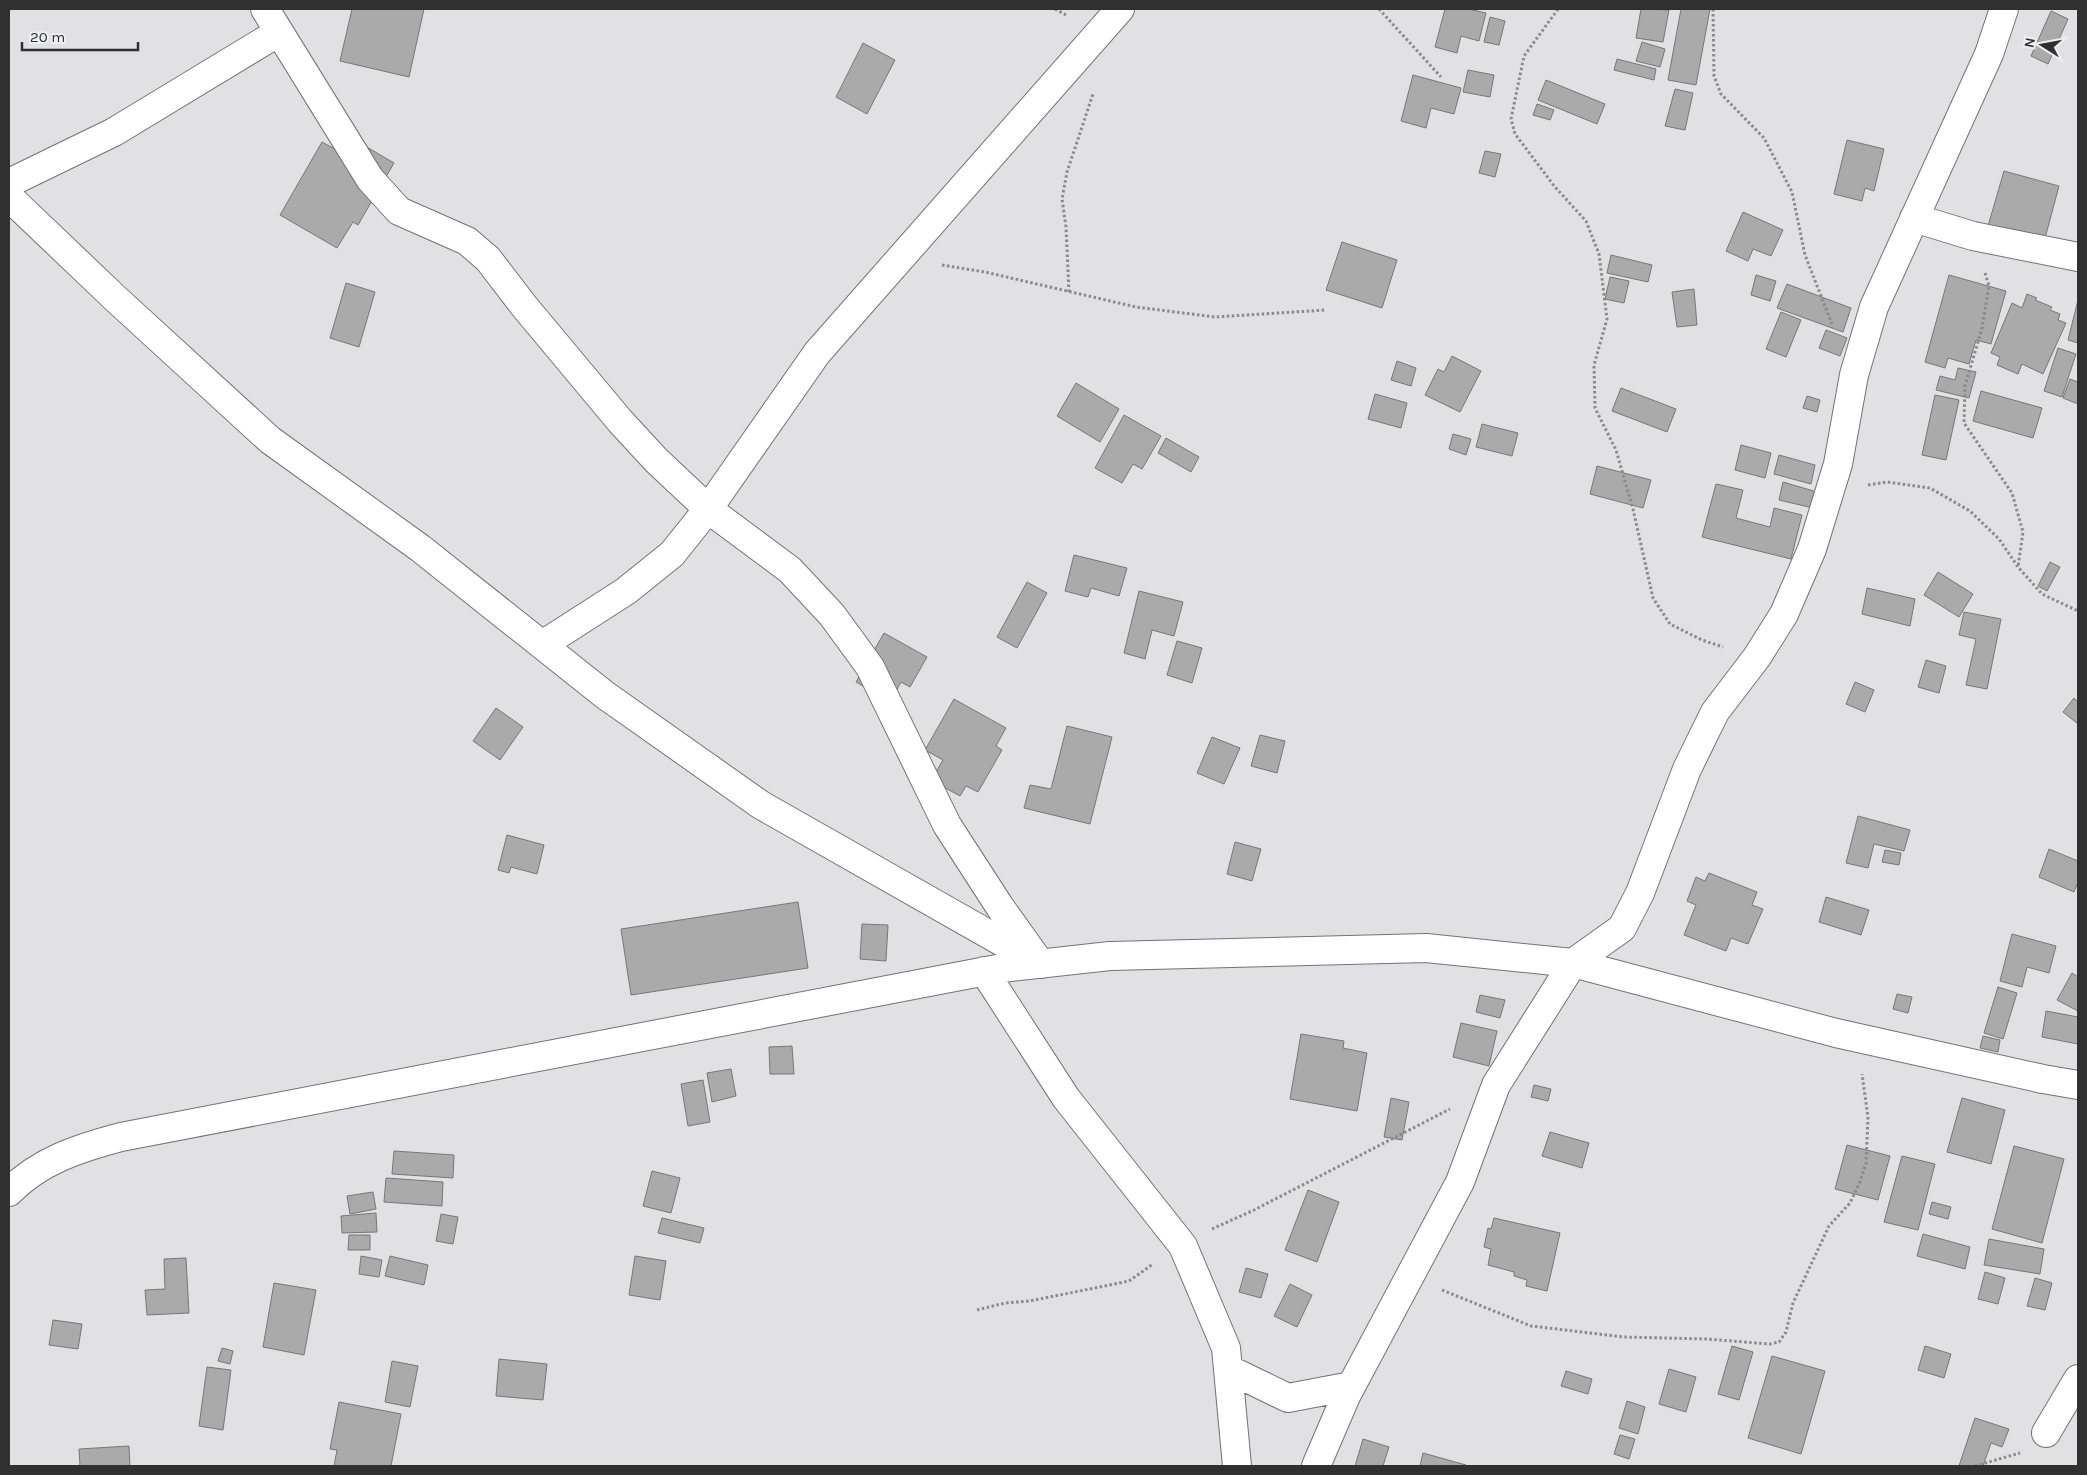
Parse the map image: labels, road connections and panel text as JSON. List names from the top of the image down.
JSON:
{
  "scale_bar": "20 m",
  "north": "left"
}
